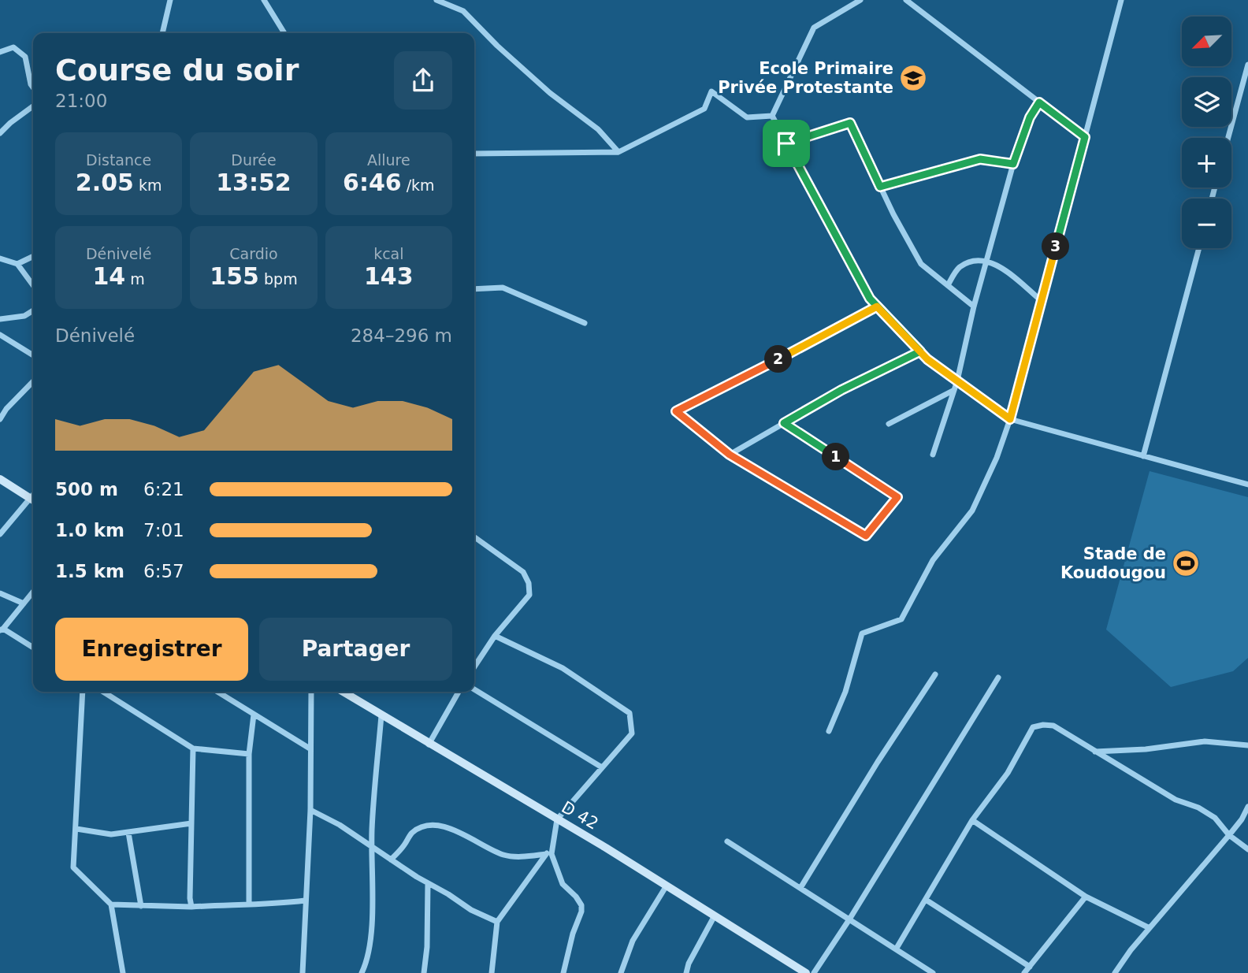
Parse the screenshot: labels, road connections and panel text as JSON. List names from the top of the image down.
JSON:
{
  "streets": {
    "street": ["D 42"]
  },
  "places": {
    "school or university": ["Ecole Primaire Privée Protestante"],
    "sports": ["Stade de Koudougou"]
  },
  "north": "bottom left",
  "page": {
    "map_buttons": ["+", "−"],
    "heading": ["Course du soir", "21:00"],
    "stats": [
      ["Distance", "2.05 km"],
      ["Durée", "13:52"],
      ["Allure", "6:46 /km"],
      ["Dénivelé", "14 m"],
      ["Cardio", "155 bpm"],
      ["kcal", "143"]
    ],
    "pins": ["3", "2", "1"],
    "chart": ["Dénivelé", "284–296 m"],
    "list": [
      {
        "name": "500 m",
        "note": "6:21"
      },
      {
        "name": "1.0 km",
        "note": "7:01"
      },
      {
        "name": "1.5 km",
        "note": "6:57"
      }
    ],
    "buttons": ["Enregistrer", "Partager"]
  }
}
